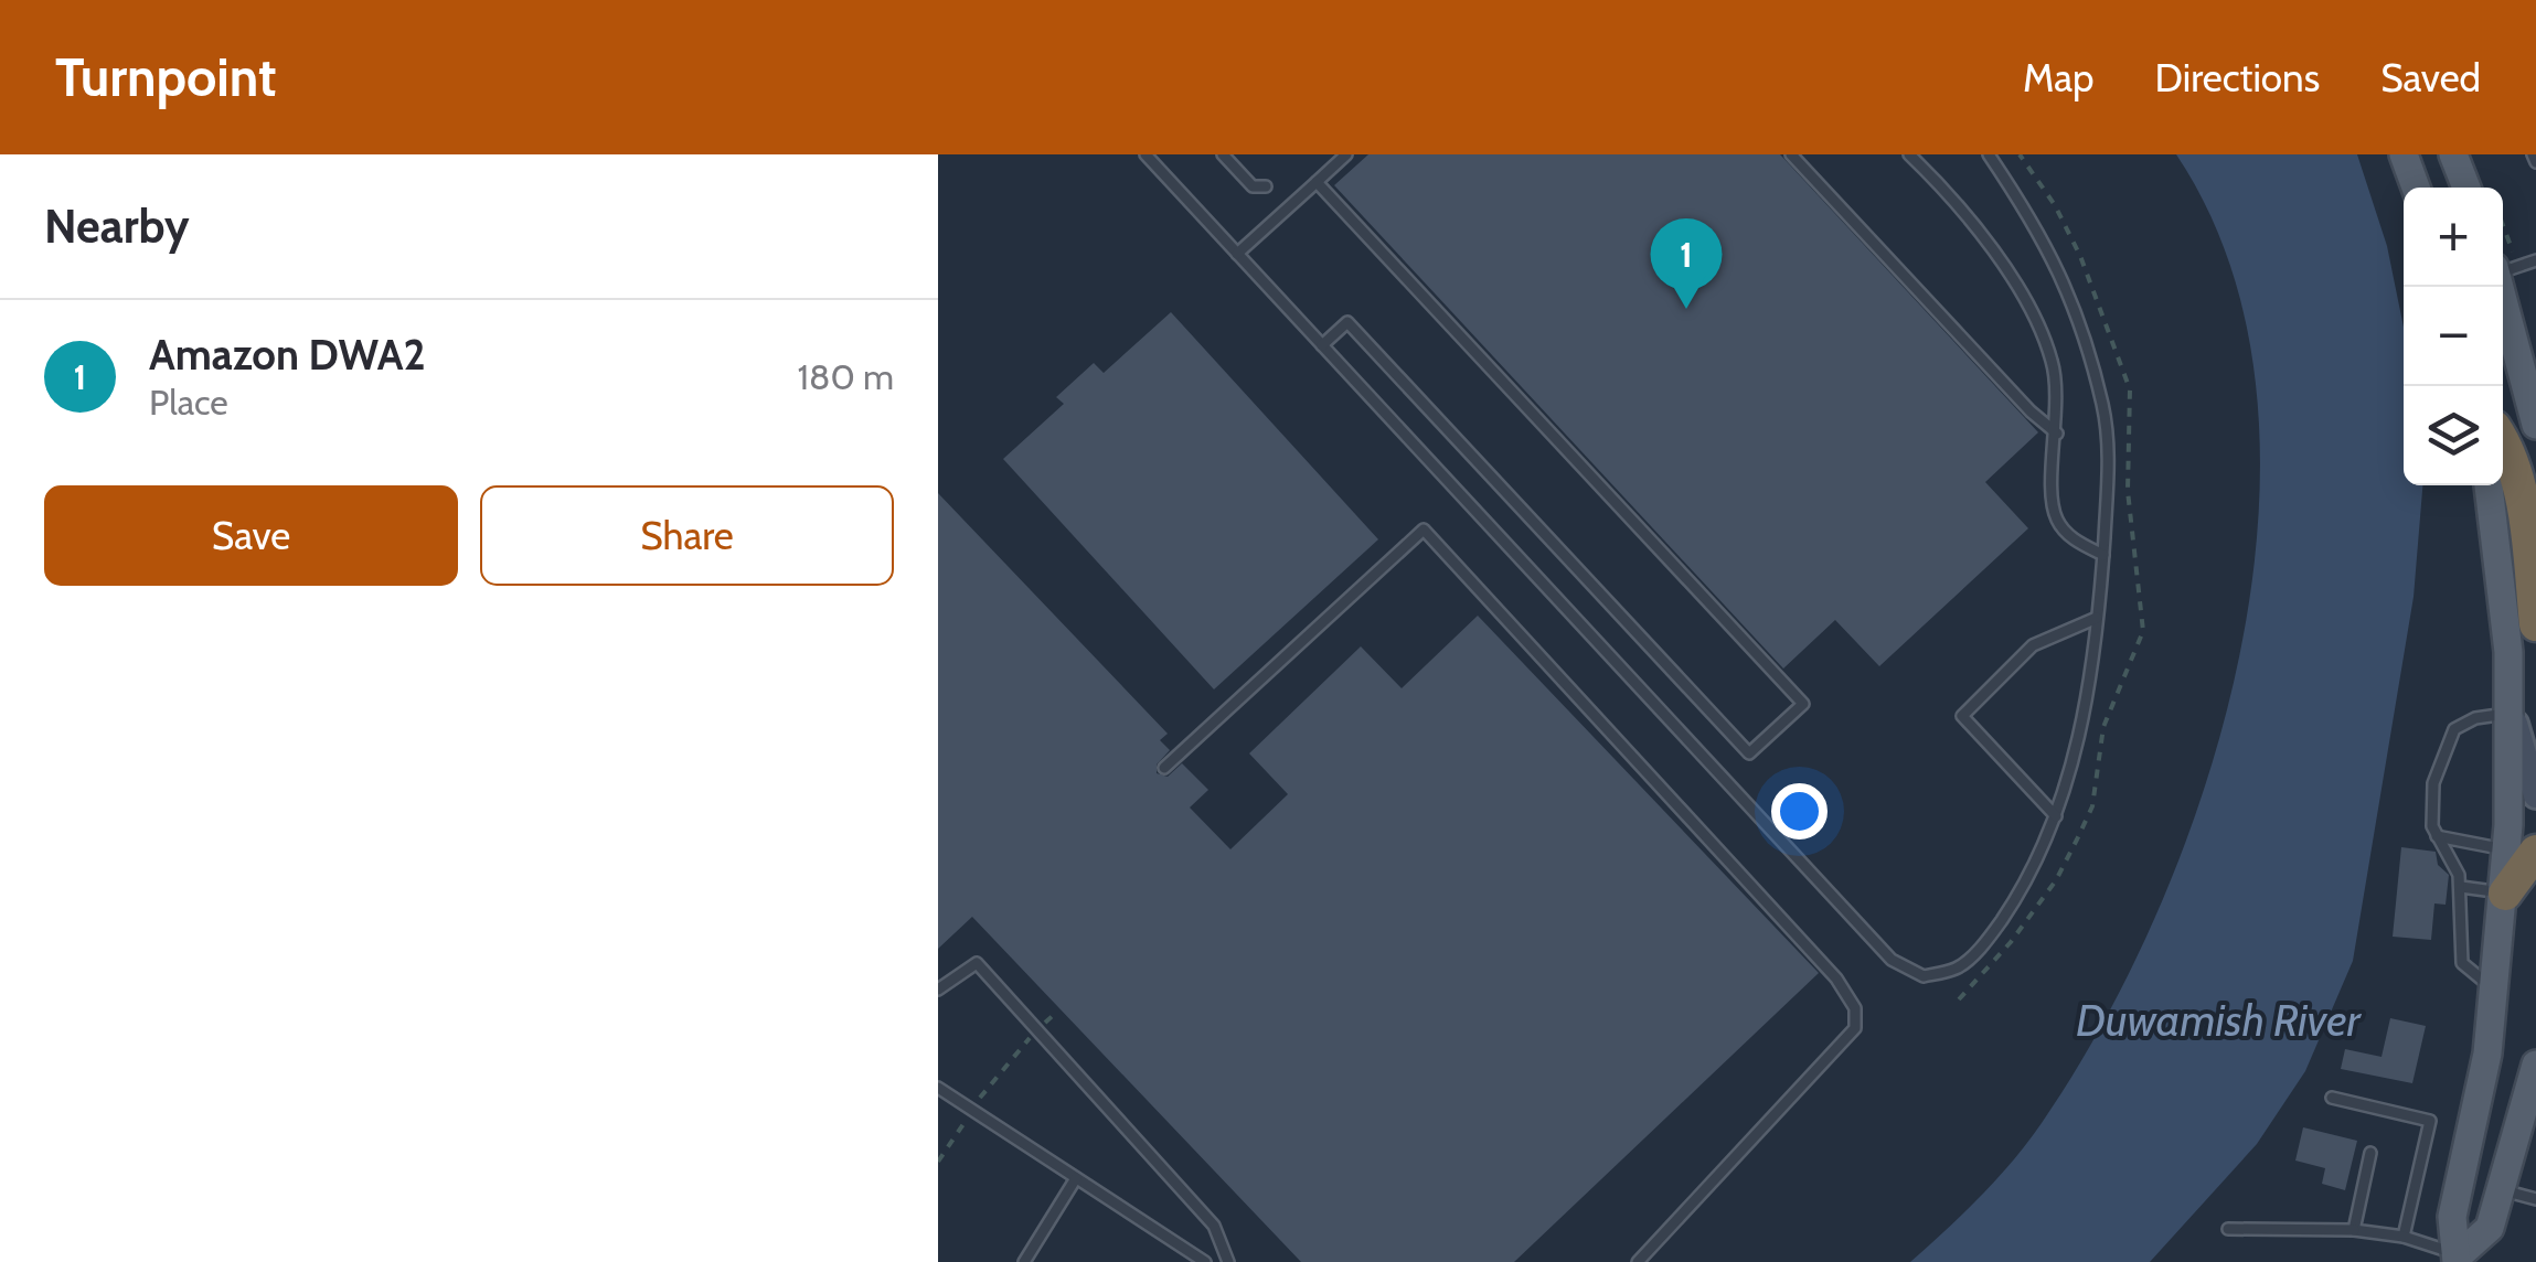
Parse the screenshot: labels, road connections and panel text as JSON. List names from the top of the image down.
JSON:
{
  "water": ["Duwamish River"],
  "page": {
    "header": "Turnpoint",
    "nav": ["Map", "Directions", "Saved"],
    "heading": "Nearby",
    "map_buttons": ["+", "−"],
    "pins": "1",
    "list": [
      {
        "mark": "1",
        "name": "Amazon DWA2",
        "note": "Place",
        "value": "180 m"
      }
    ],
    "buttons": ["Save", "Share"]
  }
}
